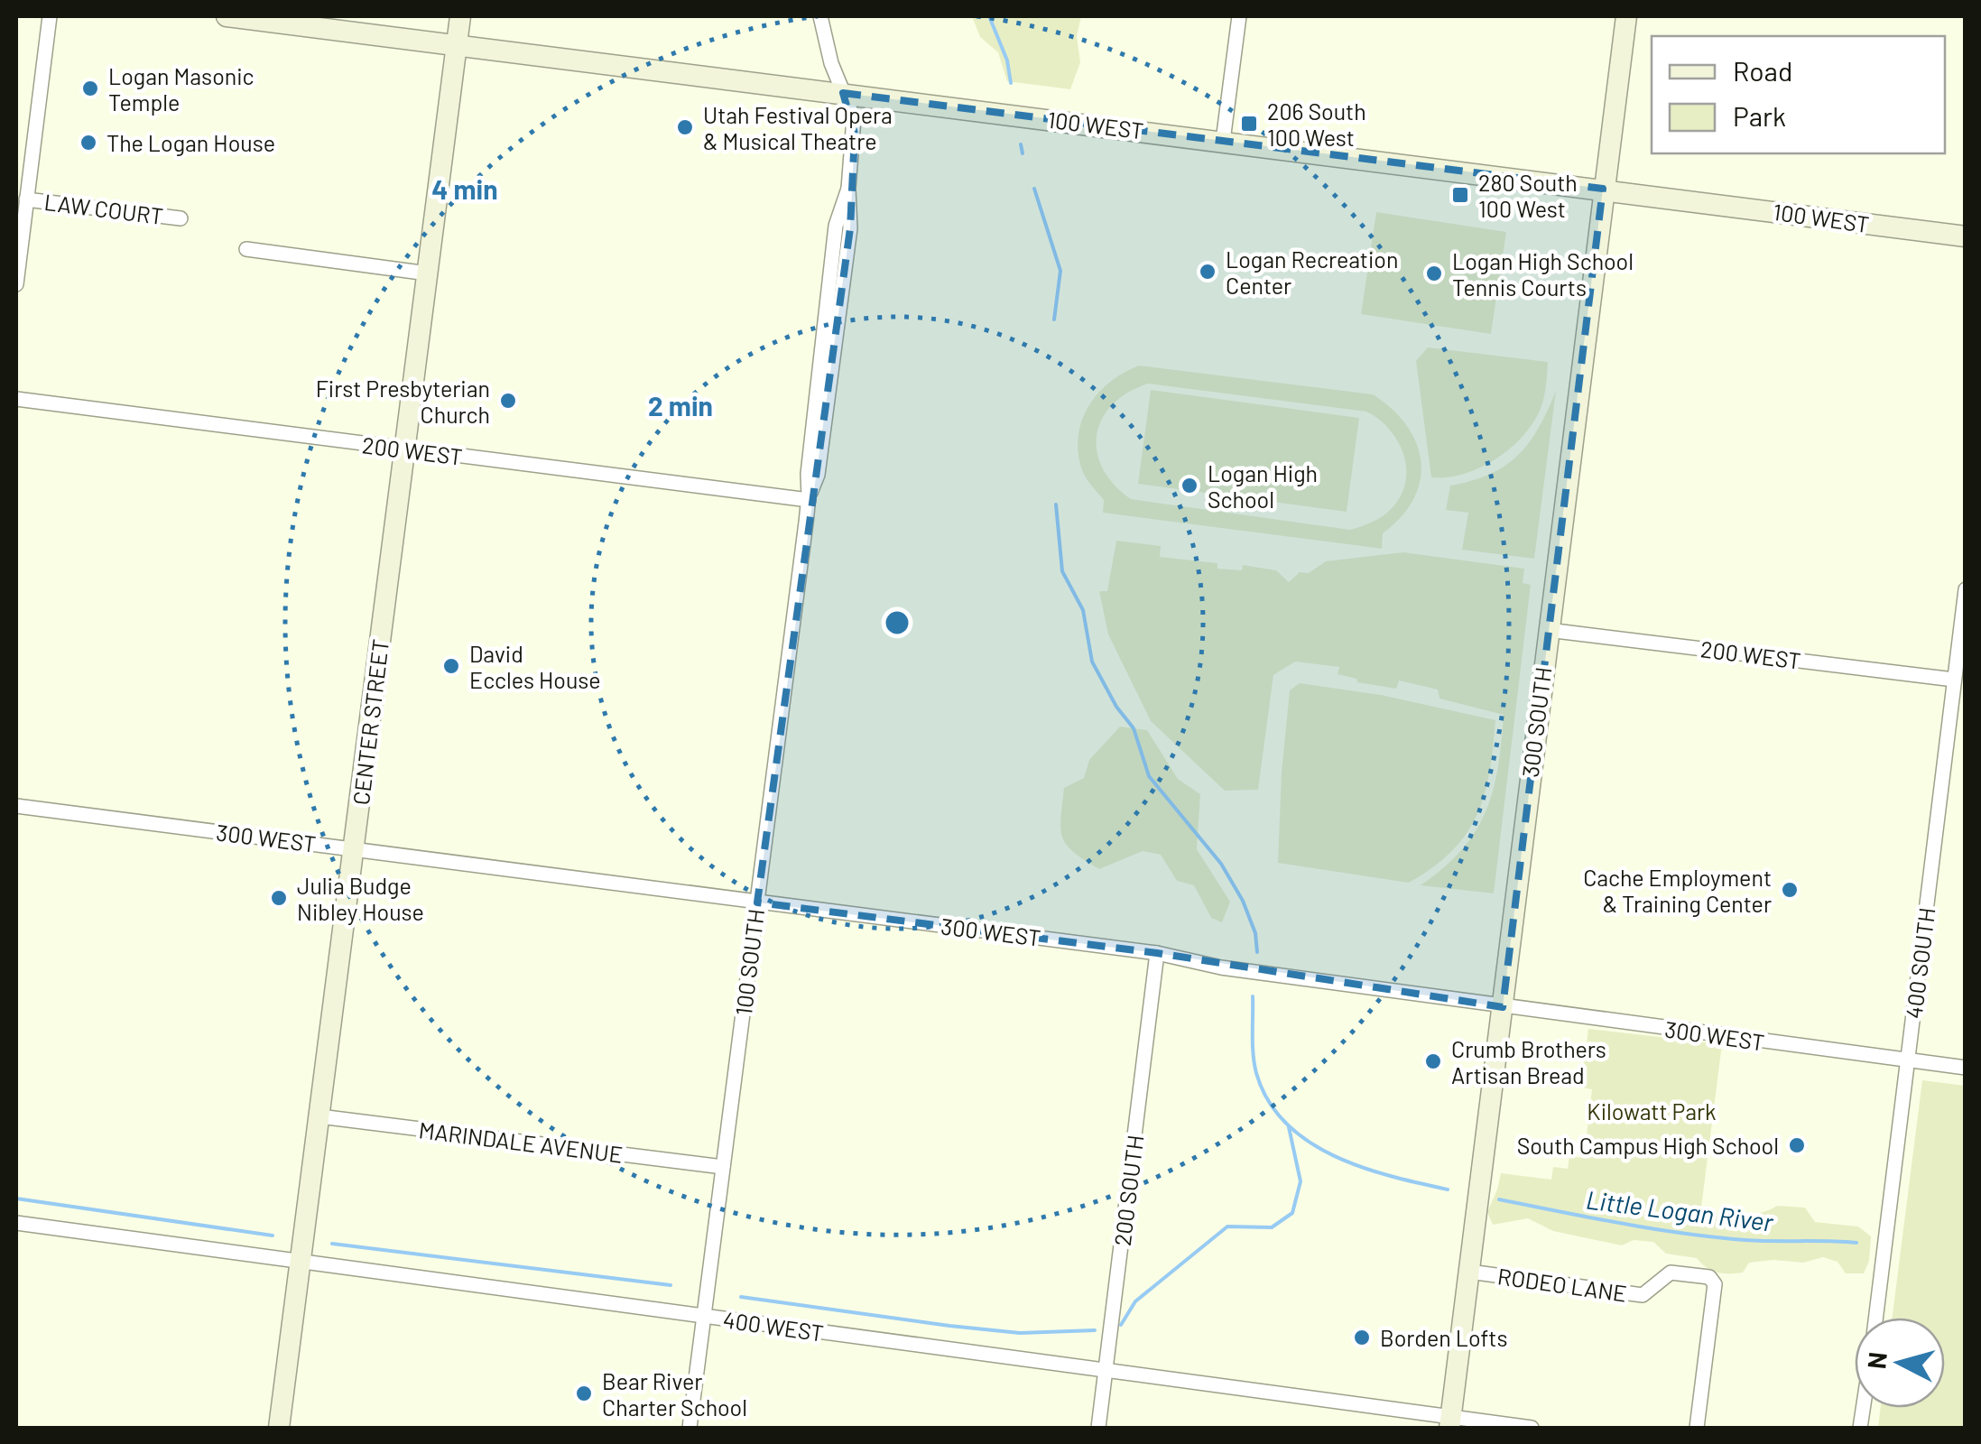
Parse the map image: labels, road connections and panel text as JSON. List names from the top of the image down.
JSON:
{
  "streets": {
    "street": [
      "100 WEST",
      "LAW COURT",
      "200 WEST",
      "CENTER STREET",
      "300 SOUTH",
      "300 WEST",
      "100 SOUTH",
      "400 SOUTH",
      "MARINDALE AVENUE",
      "200 SOUTH",
      "RODEO LANE",
      "400 WEST"
    ]
  },
  "crossings": [
    ["100 WEST", "CENTER STREET"],
    ["100 WEST", "300 SOUTH"],
    ["100 WEST", "100 SOUTH"],
    ["200 WEST", "CENTER STREET"],
    ["200 WEST", "300 SOUTH"],
    ["200 WEST", "100 SOUTH"],
    ["200 WEST", "400 SOUTH"],
    ["CENTER STREET", "300 WEST"],
    ["CENTER STREET", "MARINDALE AVENUE"],
    ["CENTER STREET", "400 WEST"],
    ["300 SOUTH", "300 WEST"],
    ["300 SOUTH", "RODEO LANE"],
    ["300 SOUTH", "400 WEST"],
    ["300 WEST", "100 SOUTH"],
    ["300 WEST", "400 SOUTH"],
    ["300 WEST", "200 SOUTH"],
    ["100 SOUTH", "MARINDALE AVENUE"],
    ["100 SOUTH", "400 WEST"],
    ["200 SOUTH", "400 WEST"]
  ],
  "water": ["Little Logan River"],
  "parks": ["Kilowatt Park"],
  "places": {
    "other": [
      "Logan Masonic Temple",
      "Utah Festival Opera & Musical Theatre",
      "The Logan House",
      "Logan Recreation Center",
      "Logan High School Tennis Courts",
      "First Presbyterian Church",
      "Logan High School",
      "David Eccles House",
      "Cache Employment & Training Center",
      "Julia Budge Nibley House",
      "Crumb Brothers Artisan Bread",
      "South Campus High School",
      "Borden Lofts",
      "Bear River Charter School"
    ],
    "transit": ["206 South 100 West", "280 South 100 West"]
  },
  "legend": ["Road", "Park"],
  "north": "left",
  "rings": ["4 min", "2 min"]
}
